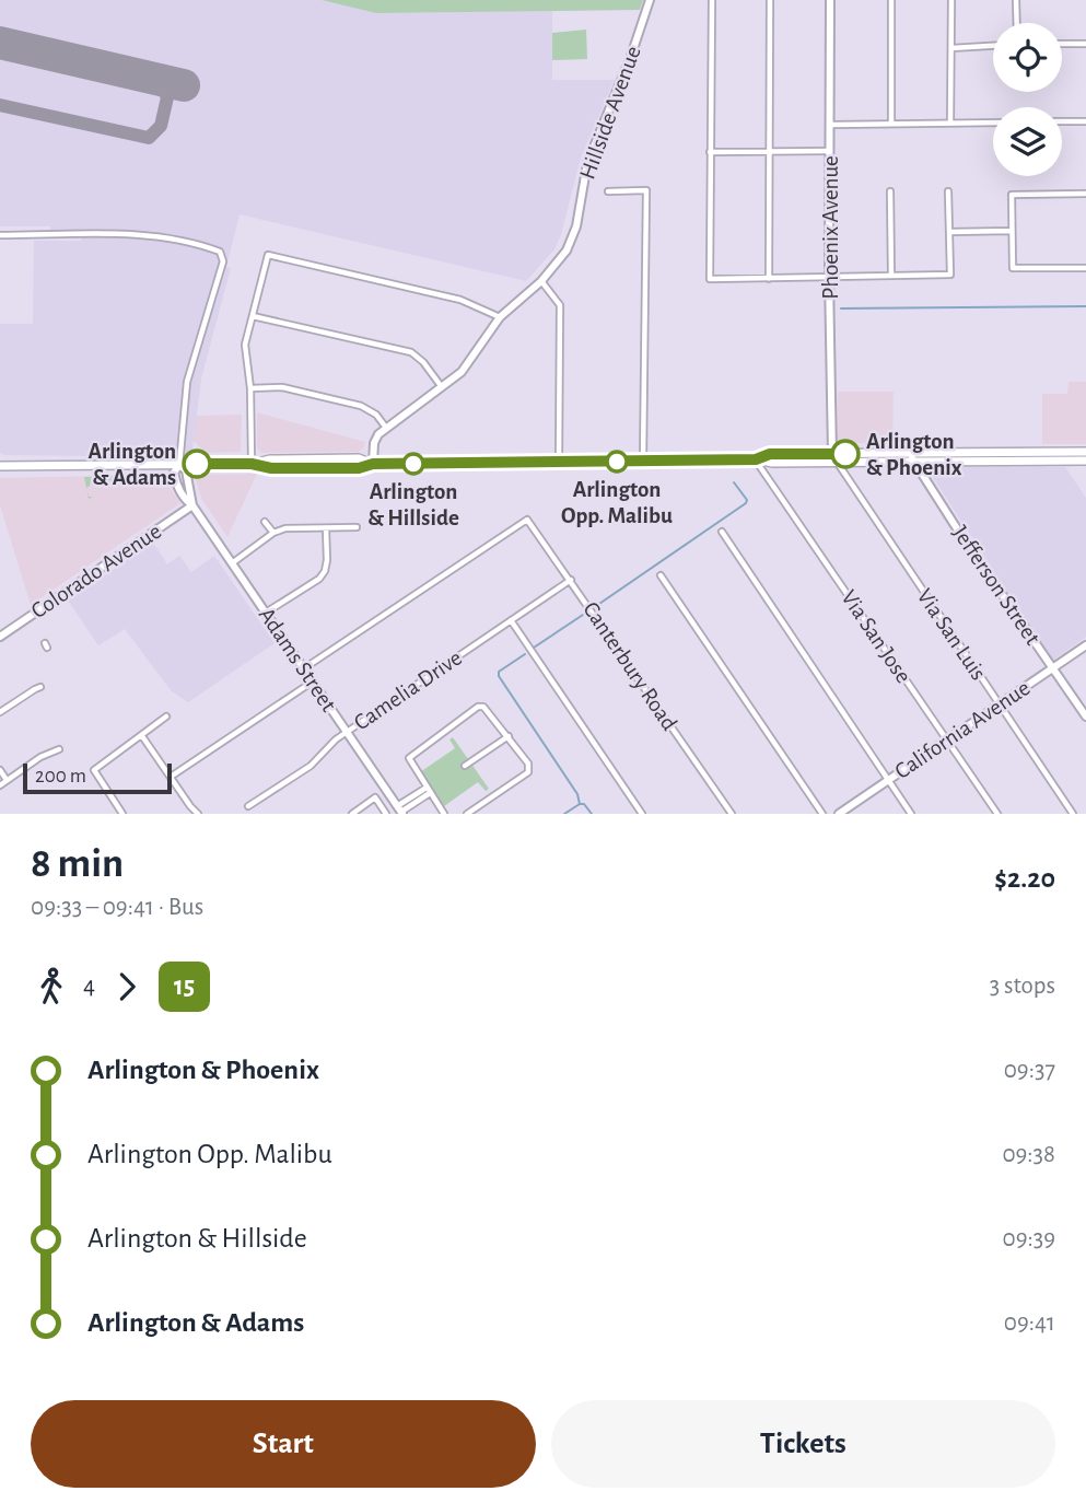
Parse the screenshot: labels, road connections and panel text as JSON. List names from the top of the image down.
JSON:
{
  "streets": {
    "street": [
      "Hillside Avenue",
      "Phoenix Avenue",
      "Colorado Avenue",
      "Jefferson Street",
      "Via San Luis",
      "Via San Jose",
      "Adams Street",
      "Canterbury Road",
      "Camelia Drive",
      "California Avenue"
    ]
  },
  "crossings": [
    ["Phoenix Avenue", "Via San Luis"],
    ["Colorado Avenue", "Adams Street"],
    ["Jefferson Street", "California Avenue"],
    ["Via San Luis", "California Avenue"],
    ["Via San Jose", "California Avenue"],
    ["Adams Street", "Canterbury Road"],
    ["Adams Street", "Camelia Drive"],
    ["Canterbury Road", "Camelia Drive"]
  ],
  "places": [
    "Arlington & Phoenix",
    "Arlington Opp. Malibu",
    "Arlington & Adams",
    "Arlington & Hillside"
  ],
  "lines": ["bus line 15"],
  "scale_bar": "200 m",
  "page": {
    "scale": "200 m",
    "heading": ["8 min", "09:33 – 09:41 · Bus", "$2.20"],
    "legs": ["4", "15", "3 stops"],
    "list": [
      {
        "name": "Arlington & Phoenix",
        "value": "09:37"
      },
      {
        "name": "Arlington Opp. Malibu",
        "value": "09:38"
      },
      {
        "name": "Arlington & Hillside",
        "value": "09:39"
      },
      {
        "name": "Arlington & Adams",
        "value": "09:41"
      }
    ],
    "buttons": ["Start", "Tickets"]
  }
}
